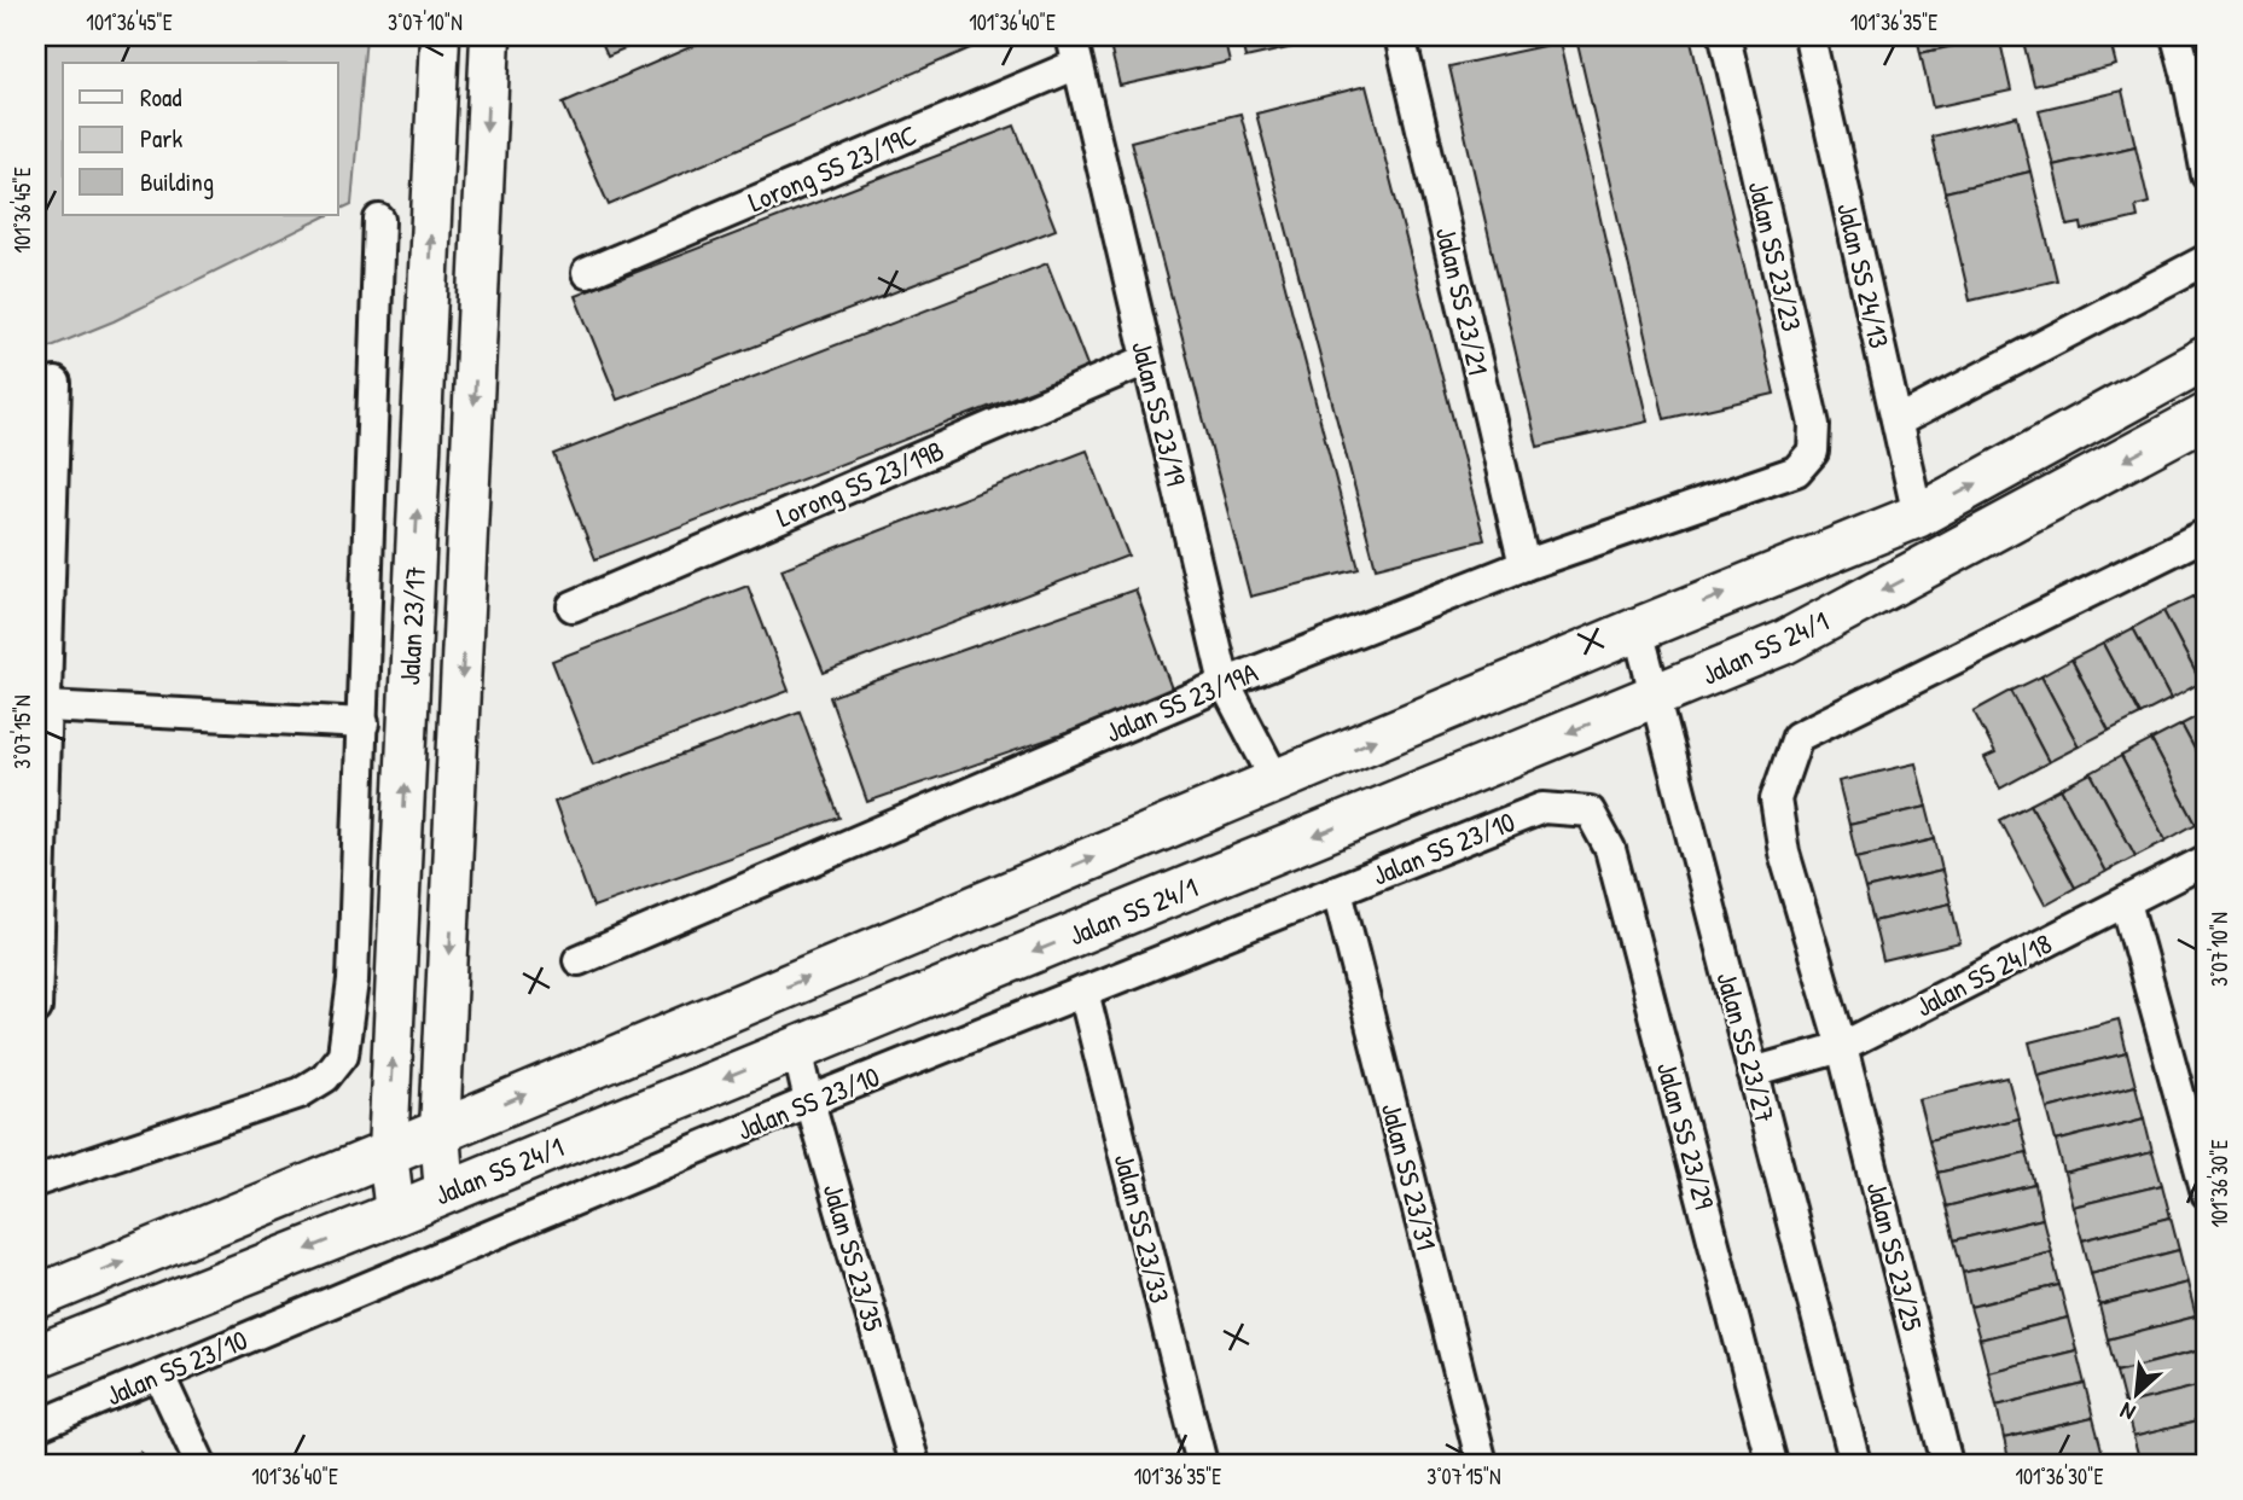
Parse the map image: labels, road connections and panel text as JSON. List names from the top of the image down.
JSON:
{
  "streets": {
    "main road": ["Jalan SS 24/1"],
    "street": [
      "Lorong SS 23/19C",
      "Jalan SS 23/23",
      "Jalan SS 24/13",
      "Jalan SS 23/21",
      "Jalan SS 23/19",
      "Lorong SS 23/19B",
      "Jalan 23/17",
      "Jalan SS 23/19A",
      "Jalan SS 23/10",
      "Jalan SS 24/18",
      "Jalan SS 23/27",
      "Jalan SS 23/29",
      "Jalan SS 23/31",
      "Jalan SS 23/33",
      "Jalan SS 23/25",
      "Jalan SS 23/35"
    ]
  },
  "crossings": [
    ["Lorong SS 23/19C", "Jalan SS 23/19"],
    ["Jalan SS 23/23", "Jalan SS 23/19A"],
    ["Jalan SS 23/21", "Jalan SS 23/19A"],
    ["Jalan SS 23/19", "Lorong SS 23/19B"],
    ["Jalan SS 23/19", "Jalan SS 23/19A"],
    ["Jalan 23/17", "Jalan SS 24/1"],
    ["Jalan SS 24/1", "Jalan SS 23/27"],
    ["Jalan SS 24/1", "Jalan SS 23/35"],
    ["Jalan SS 23/10", "Jalan SS 23/29"],
    ["Jalan SS 23/10", "Jalan SS 23/31"],
    ["Jalan SS 23/10", "Jalan SS 23/33"],
    ["Jalan SS 23/10", "Jalan SS 23/35"],
    ["Jalan SS 24/18", "Jalan SS 23/27"],
    ["Jalan SS 24/18", "Jalan SS 23/25"]
  ],
  "legend": ["Road", "Park", "Building"],
  "north": "bottom left",
  "coordinates": [
    "101°36'45\"E",
    "3°07'10\"N",
    "101°36'40\"E",
    "101°36'35\"E",
    "3°07'15\"N",
    "101°36'30\"E"
  ]
}
